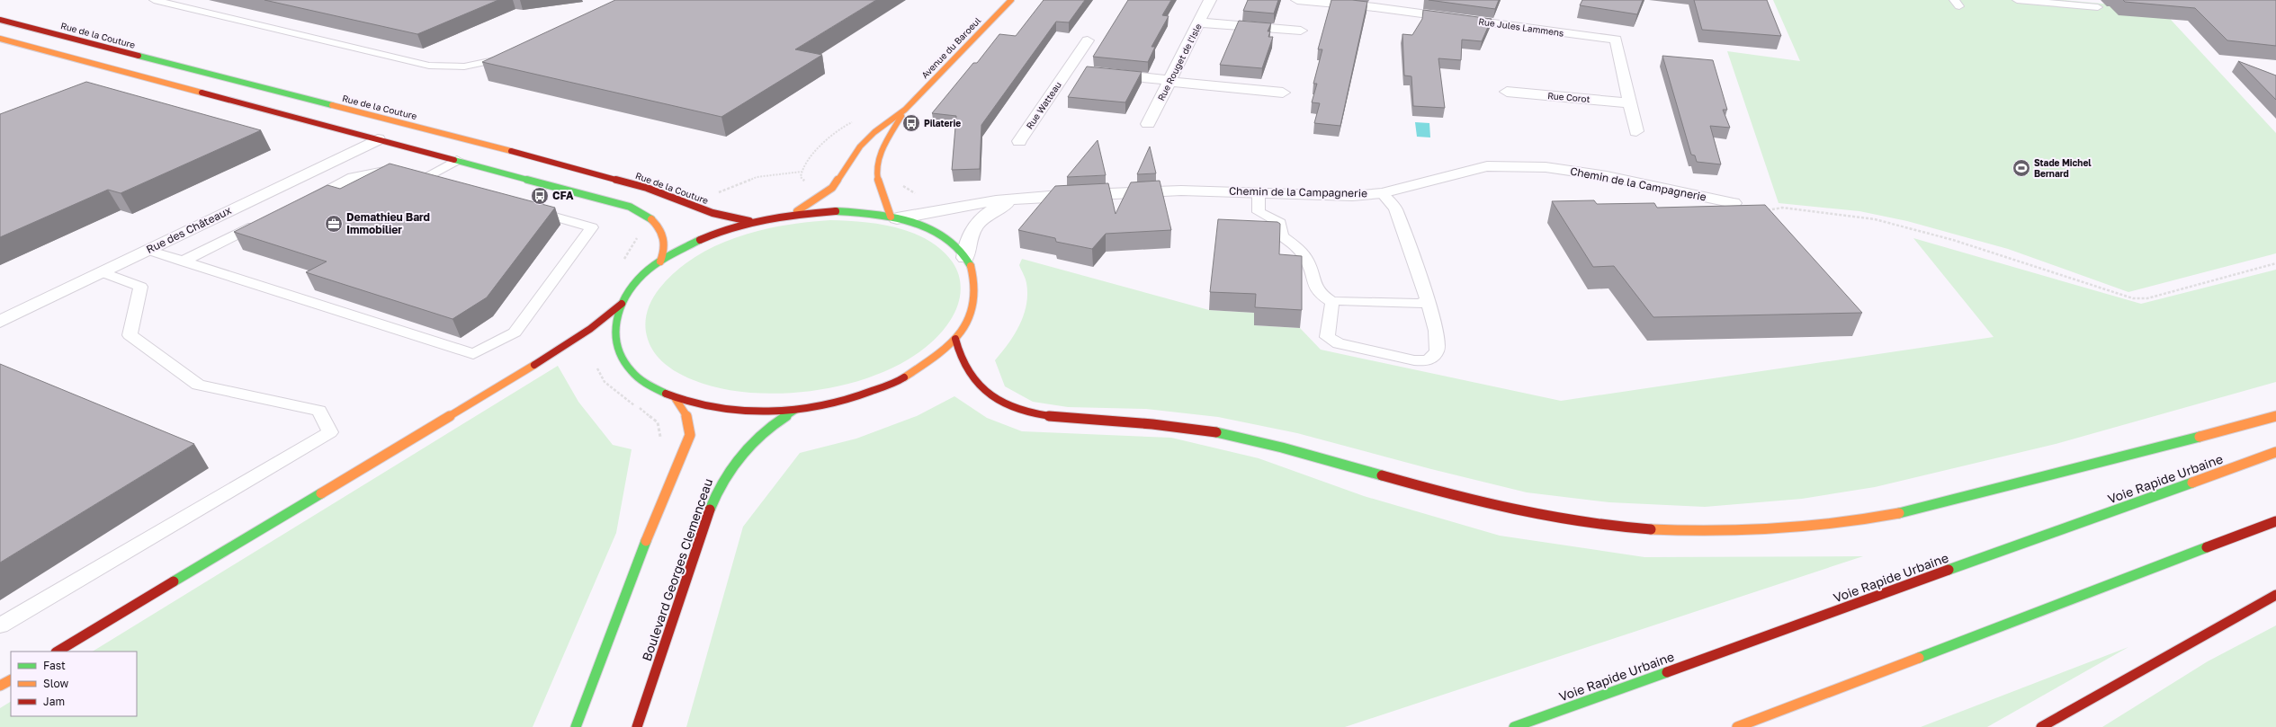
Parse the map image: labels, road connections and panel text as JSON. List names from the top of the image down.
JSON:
{
  "streets": {
    "main road": [
      "Rue de la Couture",
      "Avenue du Baroeul",
      "Voie Rapide Urbaine",
      "Boulevard Georges Clemenceau"
    ],
    "street": [
      "Rue Jules Lammens",
      "Rue Rouget de l'Isle",
      "Rue Corot",
      "Rue Watteau",
      "Chemin de la Campagnerie",
      "Rue des Châteaux"
    ]
  },
  "crossings": [
    ["Rue Jules Lammens", "Rue Corot"],
    ["Avenue du Baroeul", "Chemin de la Campagnerie"]
  ],
  "places": {
    "bus stop": ["Pilaterie", "CFA"],
    "sports": ["Stade Michel Bernard"],
    "office": ["Demathieu Bard Immobilier"]
  },
  "legend": ["Fast", "Slow", "Jam"]
}
